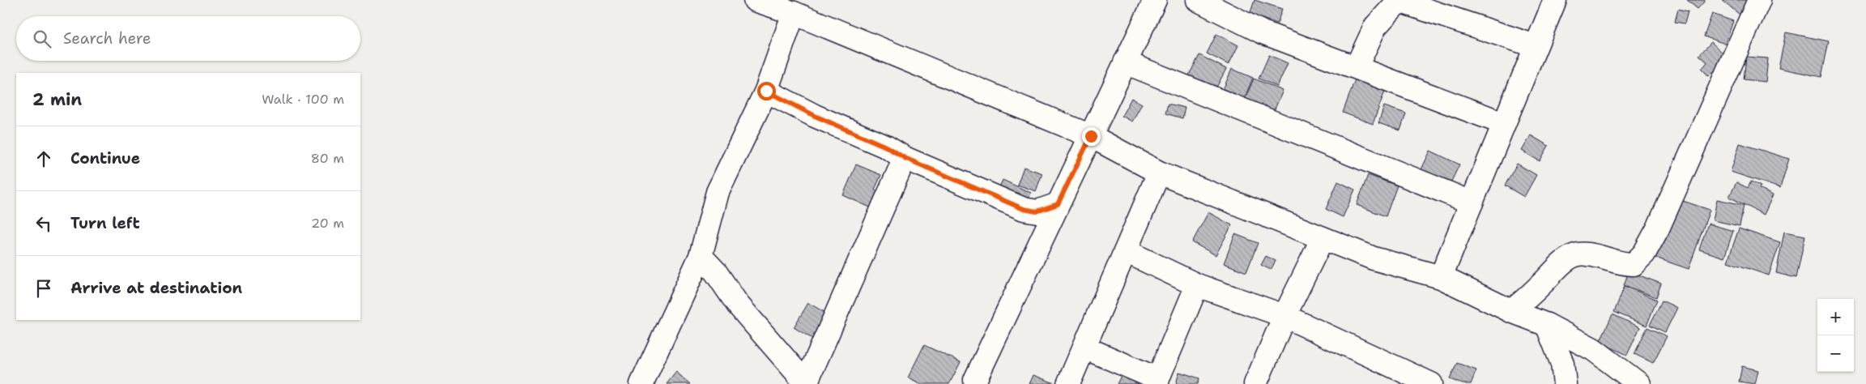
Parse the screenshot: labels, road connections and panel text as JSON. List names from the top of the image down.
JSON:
{
  "page": {
    "search": "Search here",
    "heading": ["2 min", "Walk · 100 m"],
    "list": [
      ["Continue", "80 m"],
      ["Turn left", "20 m"],
      "Arrive at destination"
    ],
    "map_buttons": ["+", "−"]
  }
}
